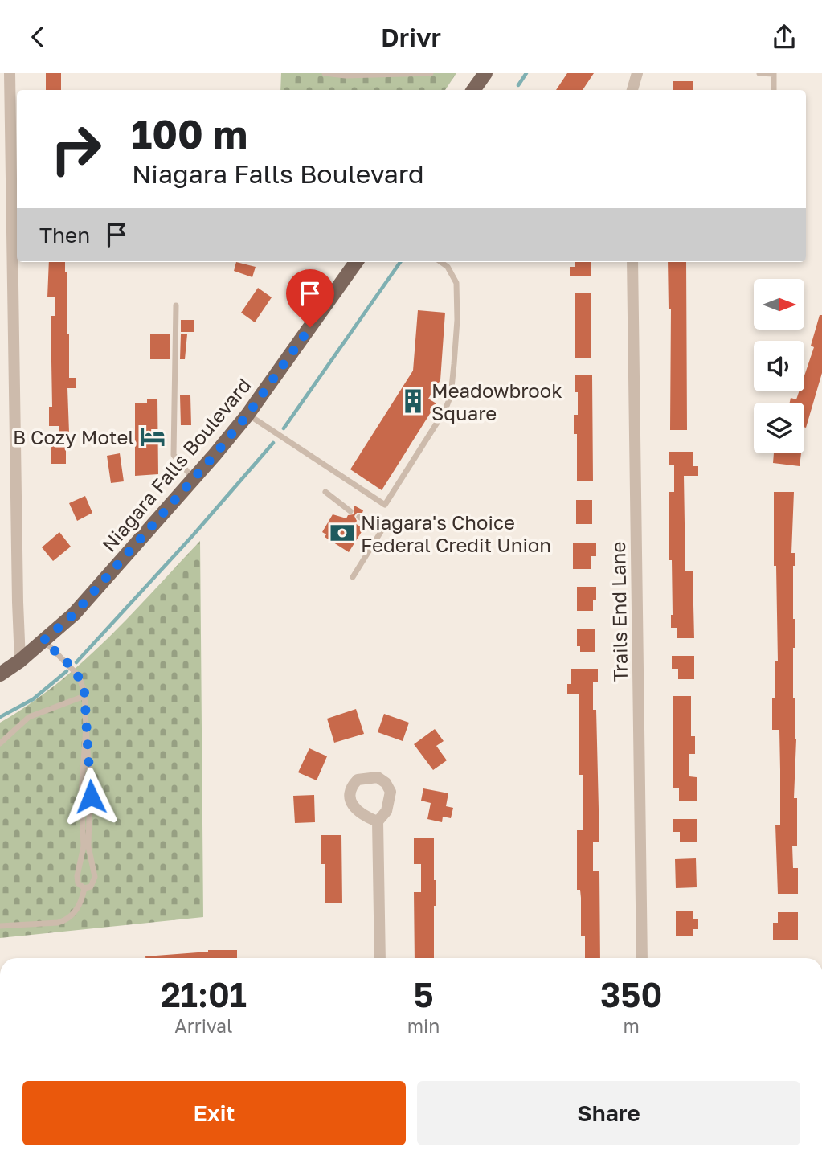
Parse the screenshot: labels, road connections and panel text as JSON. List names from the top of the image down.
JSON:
{
  "streets": {
    "main road": ["Niagara Falls Boulevard"],
    "street": ["Trails End Lane"]
  },
  "places": {
    "building": ["Meadowbrook Square"],
    "hotel": ["B Cozy Motel"],
    "bank": ["Niagara's Choice Federal Credit Union"]
  },
  "north": "right",
  "page": {
    "header": "Drivr",
    "turn": ["100 m", "Niagara Falls Boulevard"],
    "then": "Then",
    "eta": [
      "21:01",
      "Arrival",
      "5",
      "min",
      "350",
      "m"
    ],
    "buttons": ["Exit", "Share"]
  }
}
